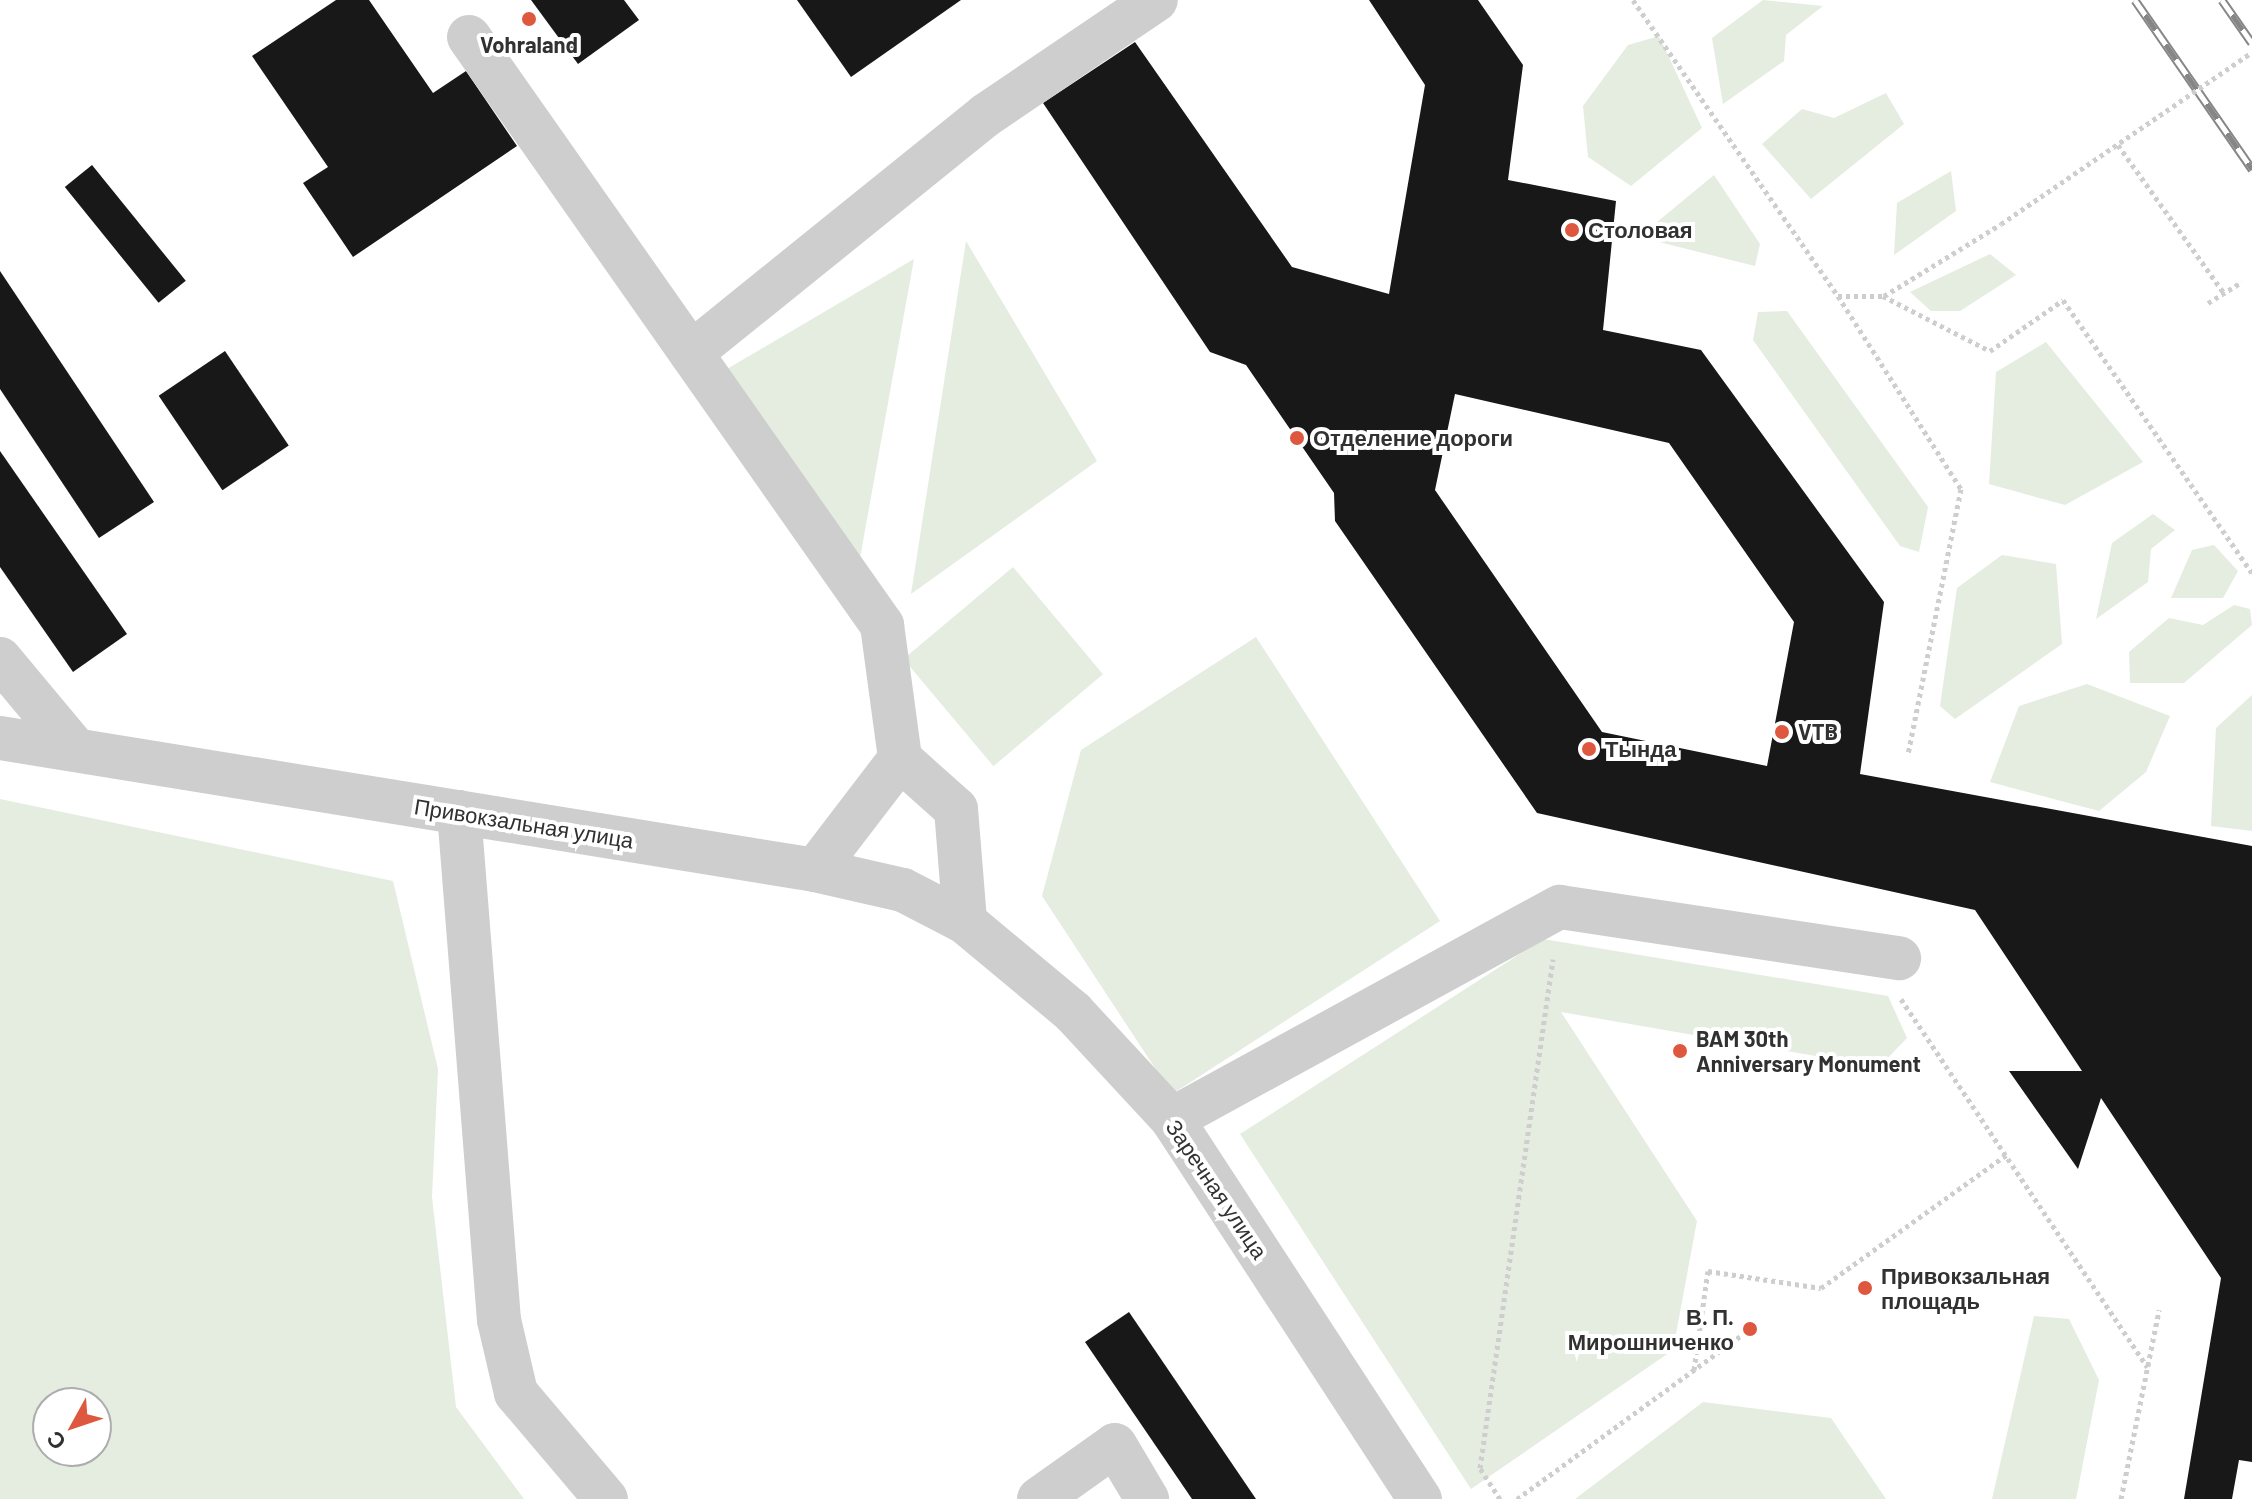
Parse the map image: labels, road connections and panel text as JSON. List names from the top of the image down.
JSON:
{
  "streets": {
    "street": ["Привокзальная улица", "Заречная улица"]
  },
  "crossings": [
    ["Привокзальная улица", "Заречная улица"]
  ],
  "places": [
    "Vohraland",
    "Столовая",
    "Отделение дороги",
    "VTB",
    "Тында",
    "BAM 30th Anniversary Monument",
    "Привокзальная площадь",
    "В. П. Мирошниченко"
  ],
  "north": "bottom left"
}
